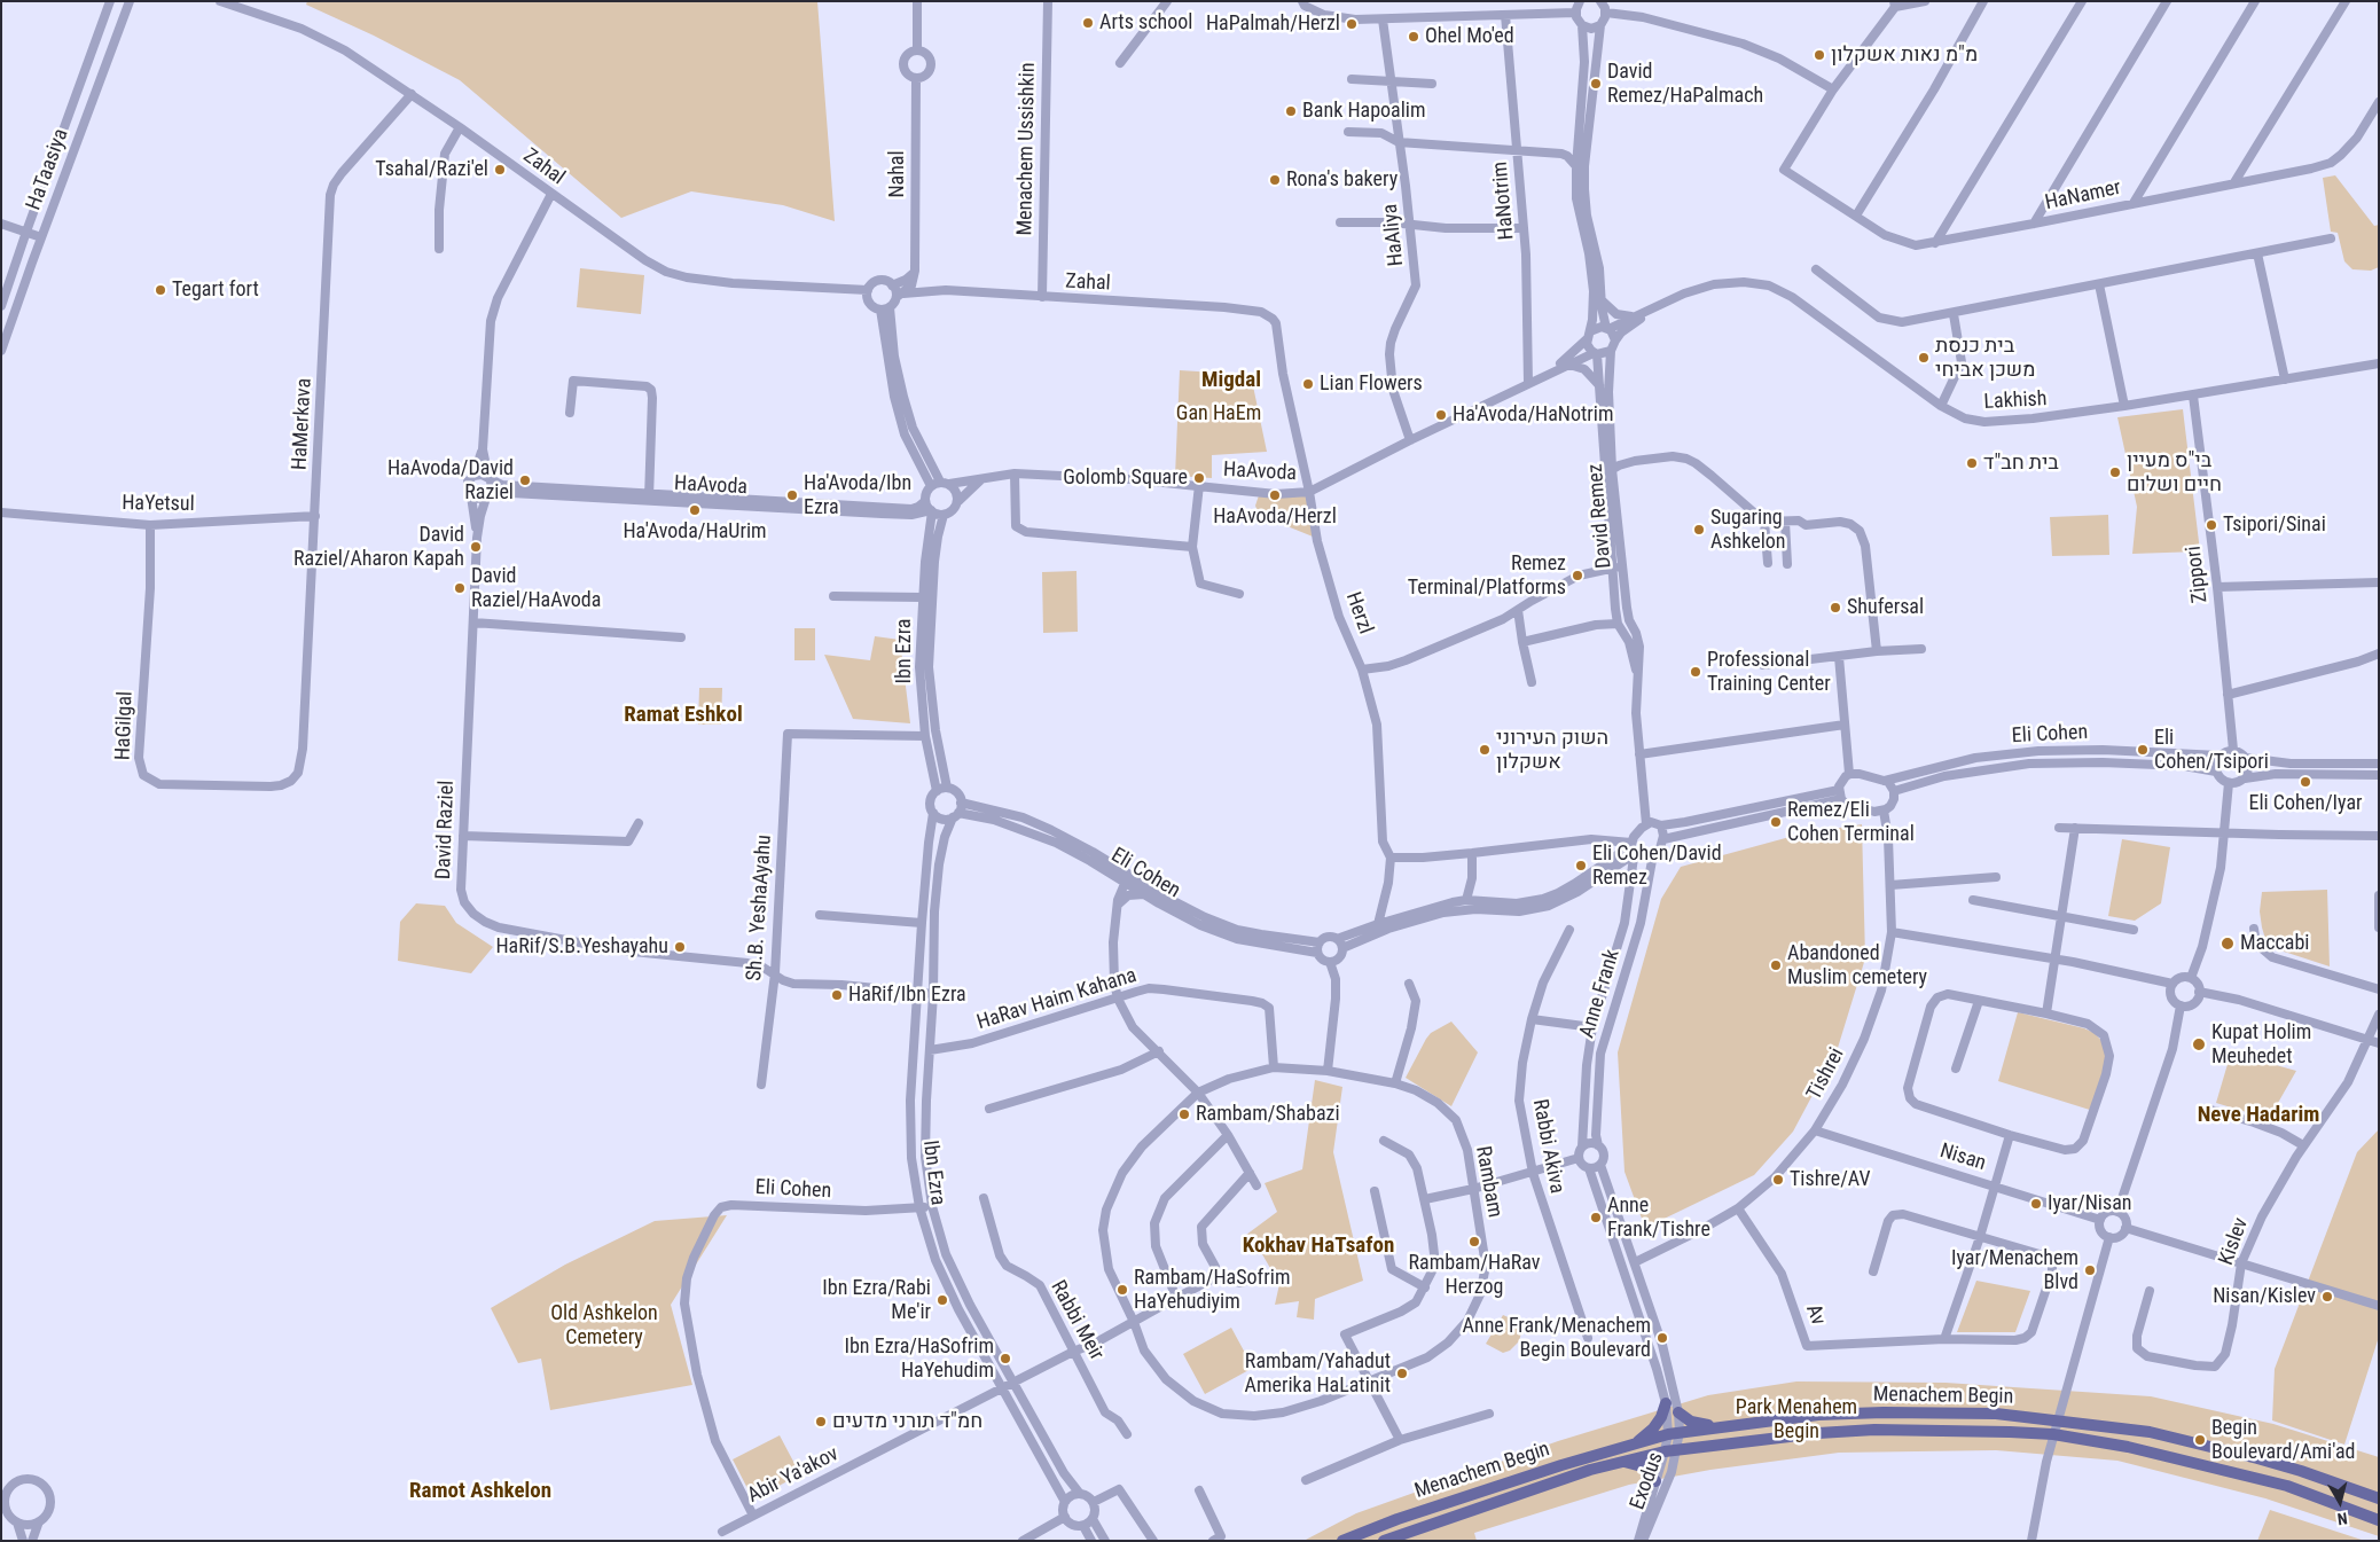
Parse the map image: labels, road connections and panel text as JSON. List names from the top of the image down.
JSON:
{
  "streets": {
    "main road": ["Menachem Begin"],
    "street": [
      "Menachem Ussishkin",
      "Zahal",
      "HaTaasiya",
      "Nahal",
      "HaNamer",
      "HaNotrim",
      "HaAliya",
      "Lakhish",
      "HaMerkava",
      "HaAvoda",
      "HaYetsul",
      "David Remez",
      "Zippori",
      "Herzl",
      "Ibn Ezra",
      "HaGilgal",
      "Eli Cohen",
      "David Raziel",
      "Sh.B. YeshaAyahu",
      "Anne Frank",
      "HaRav Haim Kahana",
      "Tishrei",
      "Rabbi Akiva",
      "Nisan",
      "Rambam",
      "Kislev",
      "Av",
      "Rabbi Meir",
      "Abir Ya'akov",
      "Exodus"
    ]
  },
  "crossings": [
    ["Menachem Ussishkin", "Zahal"],
    ["Zahal", "Nahal"],
    ["Zahal", "HaMerkava"],
    ["Zahal", "Herzl"],
    ["HaNotrim", "HaAvoda"],
    ["HaAliya", "HaAvoda"],
    ["Lakhish", "HaAvoda"],
    ["Lakhish", "David Remez"],
    ["Lakhish", "Zippori"],
    ["HaMerkava", "HaYetsul"],
    ["HaMerkava", "HaGilgal"],
    ["HaAvoda", "David Remez"],
    ["HaAvoda", "Herzl"],
    ["HaAvoda", "Ibn Ezra"],
    ["HaAvoda", "David Raziel"],
    ["HaYetsul", "HaGilgal"],
    ["David Remez", "Anne Frank"],
    ["Zippori", "Eli Cohen"],
    ["Ibn Ezra", "Eli Cohen"],
    ["Ibn Ezra", "Sh.B. YeshaAyahu"],
    ["Ibn Ezra", "HaRav Haim Kahana"],
    ["Ibn Ezra", "Abir Ya'akov"],
    ["Eli Cohen", "Tishrei"],
    ["Eli Cohen", "Abir Ya'akov"],
    ["David Raziel", "Sh.B. YeshaAyahu"],
    ["HaRav Haim Kahana", "Rambam"],
    ["Tishrei", "Nisan"],
    ["Tishrei", "Av"],
    ["Rambam", "Abir Ya'akov"],
    ["Rabbi Meir", "Abir Ya'akov"],
    ["Menachem Begin", "Exodus"]
  ],
  "districts": [
    "Migdal",
    "Ramat Eshkol",
    "Neve Hadarim",
    "Kokhav HaTsafon",
    "Ramot Ashkelon"
  ],
  "parks": ["Gan HaEm", "Old Ashkelon Cemetery", "Park Menahem Begin"],
  "places": [
    "Arts school",
    "HaPalmah/Herzl",
    "Ohel Mo'ed",
    "מ\"מ נאות אשקלון",
    "David Remez/HaPalmach",
    "Bank Hapoalim",
    "Tsahal/Razi'el",
    "Rona's bakery",
    "Tegart fort",
    "בית כנסת משכן אביחי",
    "Lian Flowers",
    "Ha'Avoda/HaNotrim",
    "בית חב\"ד",
    "בי\"ס מעיין חיים ושלום",
    "Golomb Square",
    "HaAvoda/David Raziel",
    "Ha'Avoda/Ibn Ezra",
    "HaAvoda/Herzl",
    "Ha'Avoda/HaUrim",
    "Tsipori/Sinai",
    "Sugaring Ashkelon",
    "David Raziel/Aharon Kapah",
    "Remez Terminal/Platforms",
    "David Raziel/HaAvoda",
    "Shufersal",
    "Professional Training Center",
    "השוק העירוני אשקלון",
    "Eli Cohen/Tsipori",
    "Eli Cohen/Iyar",
    "Remez/Eli Cohen Terminal",
    "Eli Cohen/David Remez",
    "Maccabi",
    "HaRif/S.B.Yeshayahu",
    "Abandoned Muslim cemetery",
    "HaRif/Ibn Ezra",
    "Kupat Holim Meuhedet",
    "Rambam/Shabazi",
    "Tishre/AV",
    "Iyar/Nisan",
    "Anne Frank/Tishre",
    "Rambam/HaRav Herzog",
    "Iyar/Menachem Blvd",
    "Rambam/HaSofrim HaYehudiyim",
    "Nisan/Kislev",
    "Ibn Ezra/Rabi Me'ir",
    "Anne Frank/Menachem Begin Boulevard",
    "Ibn Ezra/HaSofrim HaYehudim",
    "Rambam/Yahadut Amerika HaLatinit",
    "חמ\"ד תורני מדעים",
    "Begin Boulevard/Ami'ad"
  ],
  "north": "bottom"
}
